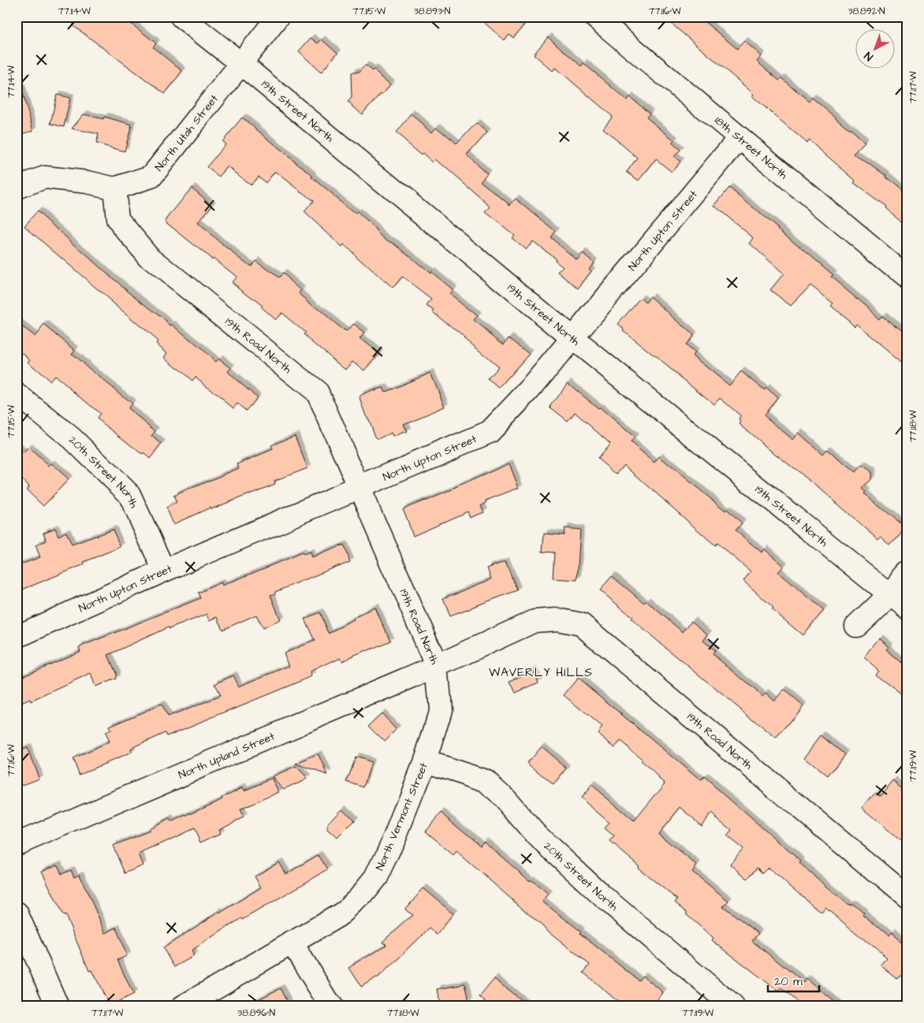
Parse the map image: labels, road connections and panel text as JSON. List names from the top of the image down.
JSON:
{
  "streets": {
    "street": [
      "19th Street North",
      "North Utah Street",
      "18th Street North",
      "North Upton Street",
      "19th Road North",
      "20th Street North",
      "North Upland Street",
      "North Vermont Street"
    ]
  },
  "crossings": [
    ["19th Street North", "North Utah Street"],
    ["19th Street North", "North Upton Street"],
    ["North Utah Street", "19th Road North"],
    ["18th Street North", "North Upton Street"],
    ["North Upton Street", "19th Road North"],
    ["North Upton Street", "20th Street North"],
    ["19th Road North", "North Upland Street"],
    ["19th Road North", "North Vermont Street"],
    ["20th Street North", "North Vermont Street"],
    ["North Upland Street", "North Vermont Street"]
  ],
  "districts": ["WAVERLY HILLS"],
  "scale_bar": "20 m",
  "north": "bottom left",
  "coordinates": [
    "77.114°W",
    "77.115°W",
    "38.893°N",
    "77.116°W",
    "38.892°N",
    "77.117°W",
    "77.118°W",
    "77.119°W",
    "38.896°N"
  ]
}
